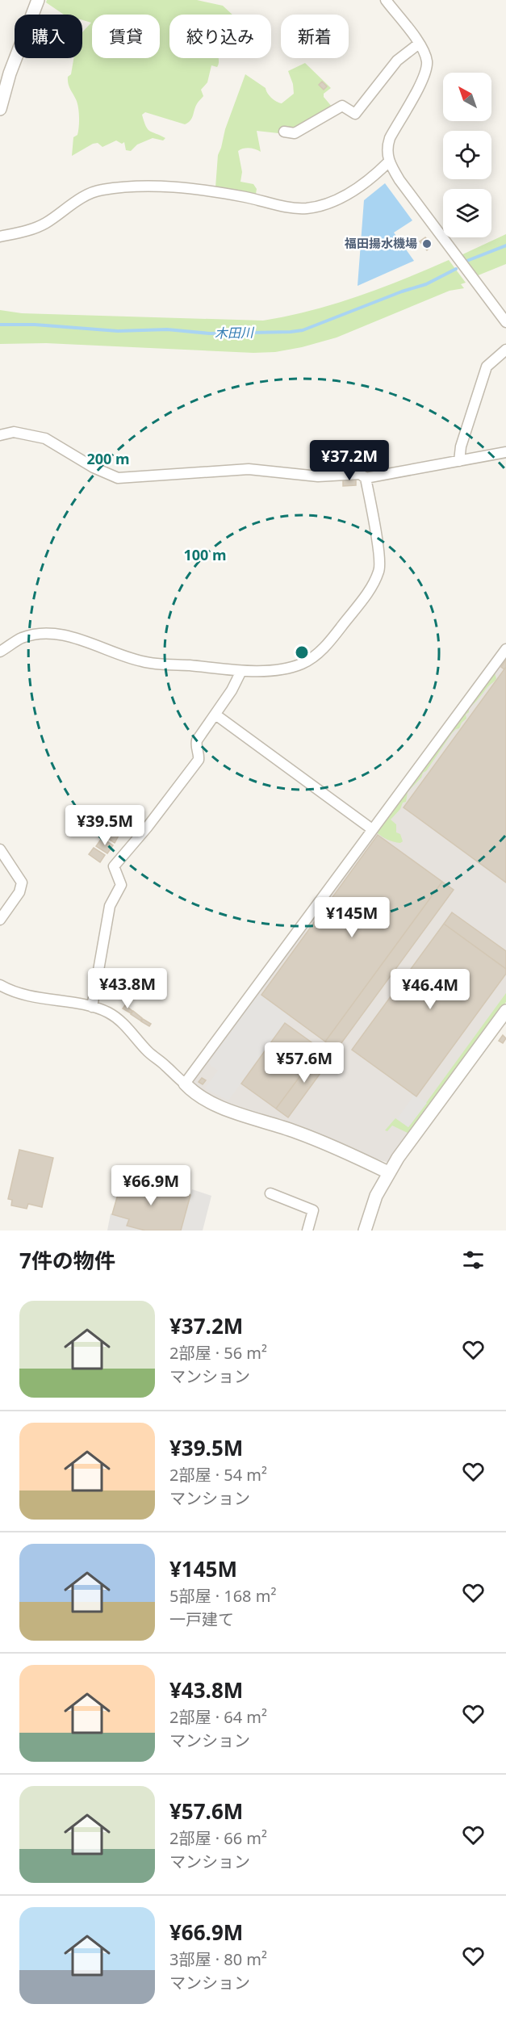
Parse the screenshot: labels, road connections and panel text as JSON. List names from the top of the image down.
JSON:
{
  "water": ["木田川"],
  "places": ["福田揚水機場"],
  "north": "top left",
  "page": {
    "chip": [
      "購入",
      "賃貸",
      "絞り込み",
      "新着"
    ],
    "price": [
      "¥37.2M",
      "¥39.5M",
      "¥145M",
      "¥43.8M",
      "¥46.4M",
      "¥57.6M",
      "¥66.9M"
    ],
    "heading": "7件の物件",
    "list": [
      {
        "name": "¥37.2M",
        "note": "2部屋 · 56 m² · マンション"
      },
      {
        "name": "¥39.5M",
        "note": "2部屋 · 54 m² · マンション"
      },
      {
        "name": "¥145M",
        "note": "5部屋 · 168 m² · 一戸建て"
      },
      {
        "name": "¥43.8M",
        "note": "2部屋 · 64 m² · マンション"
      },
      {
        "name": "¥57.6M",
        "note": "2部屋 · 66 m² · マンション"
      },
      {
        "name": "¥66.9M",
        "note": "3部屋 · 80 m² · マンション"
      }
    ]
  },
  "rings": ["200 m", "100 m"]
}
